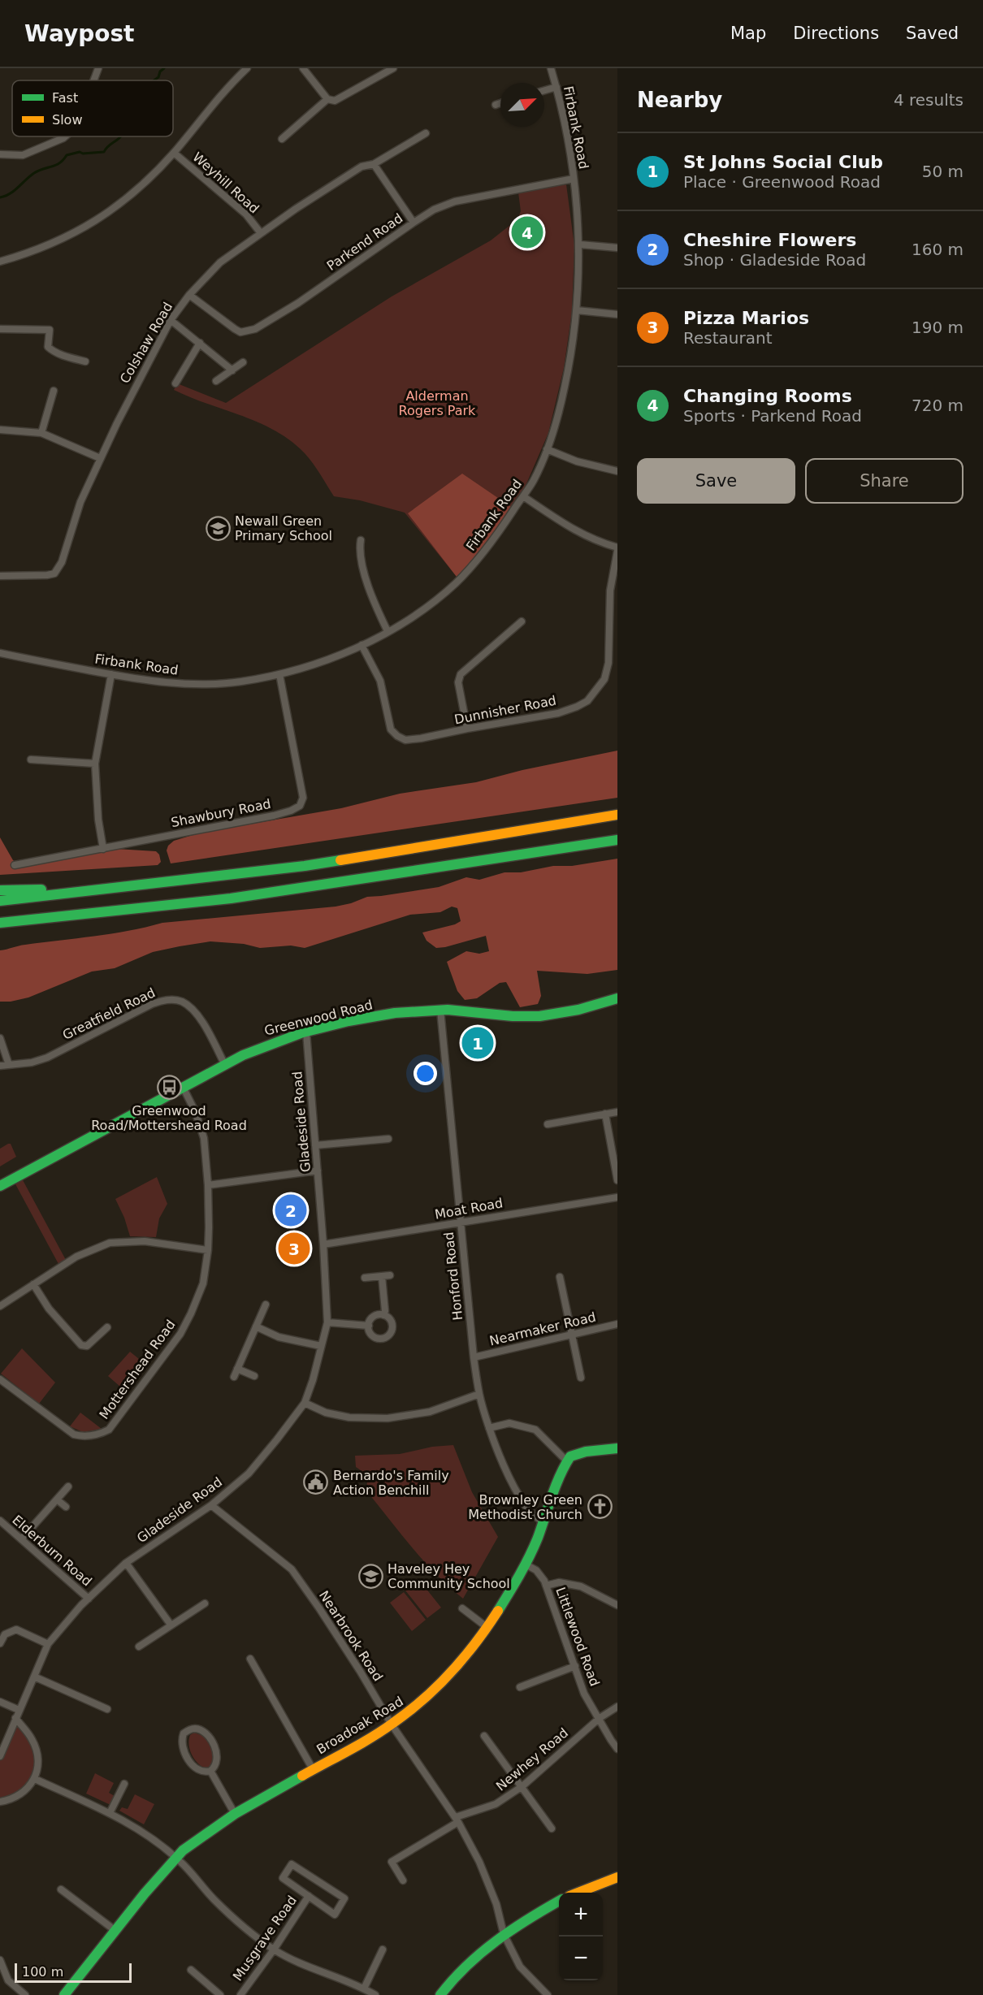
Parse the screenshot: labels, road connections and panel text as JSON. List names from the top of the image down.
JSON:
{
  "streets": {
    "main road": ["Greenwood Road", "Broadoak Road"],
    "street": [
      "Firbank Road",
      "Weyhill Road",
      "Parkend Road",
      "Colshaw Road",
      "Dunnisher Road",
      "Shawbury Road",
      "Greatfield Road",
      "Gladeside Road",
      "Moat Road",
      "Honford Road",
      "Nearmaker Road",
      "Mottershead Road",
      "Elderburn Road",
      "Nearbrook Road",
      "Littlewood Road",
      "Newhey Road",
      "Musgrave Road"
    ]
  },
  "crossings": [
    ["Firbank Road", "Parkend Road"],
    ["Firbank Road", "Dunnisher Road"],
    ["Firbank Road", "Shawbury Road"],
    ["Weyhill Road", "Colshaw Road"],
    ["Parkend Road", "Colshaw Road"],
    ["Greatfield Road", "Greenwood Road"],
    ["Greenwood Road", "Gladeside Road"],
    ["Greenwood Road", "Honford Road"],
    ["Greenwood Road", "Mottershead Road"],
    ["Gladeside Road", "Moat Road"],
    ["Gladeside Road", "Elderburn Road"],
    ["Gladeside Road", "Nearbrook Road"],
    ["Moat Road", "Honford Road"],
    ["Honford Road", "Nearmaker Road"],
    ["Honford Road", "Broadoak Road"],
    ["Nearbrook Road", "Broadoak Road"],
    ["Nearbrook Road", "Newhey Road"],
    ["Littlewood Road", "Broadoak Road"],
    ["Littlewood Road", "Newhey Road"]
  ],
  "parks": ["Alderman Rogers Park"],
  "places": {
    "school or university": ["Newall Green Primary School", "Haveley Hey Community School"],
    "bus stop": ["Greenwood Road/Mottershead Road"],
    "public building": ["Bernardo's Family Action Benchill"],
    "church": ["Brownley Green Methodist Church"]
  },
  "legend": ["Fast", "Slow"],
  "scale_bar": "100 m",
  "north": "top right",
  "page": {
    "header": "Waypost",
    "nav": ["Map", "Directions", "Saved"],
    "heading": ["Nearby", "4 results"],
    "list": [
      {
        "mark": "1",
        "name": "St Johns Social Club",
        "note": "Place · Greenwood Road",
        "value": "50 m"
      },
      {
        "mark": "2",
        "name": "Cheshire Flowers",
        "note": "Shop · Gladeside Road",
        "value": "160 m"
      },
      {
        "mark": "3",
        "name": "Pizza Marios",
        "note": "Restaurant",
        "value": "190 m"
      },
      {
        "mark": "4",
        "name": "Changing Rooms",
        "note": "Sports · Parkend Road",
        "value": "720 m"
      }
    ],
    "pins": [
      "4",
      "1",
      "2",
      "3"
    ],
    "buttons": ["Save", "Share"],
    "map_buttons": ["+", "−"],
    "scale": "100 m"
  }
}
